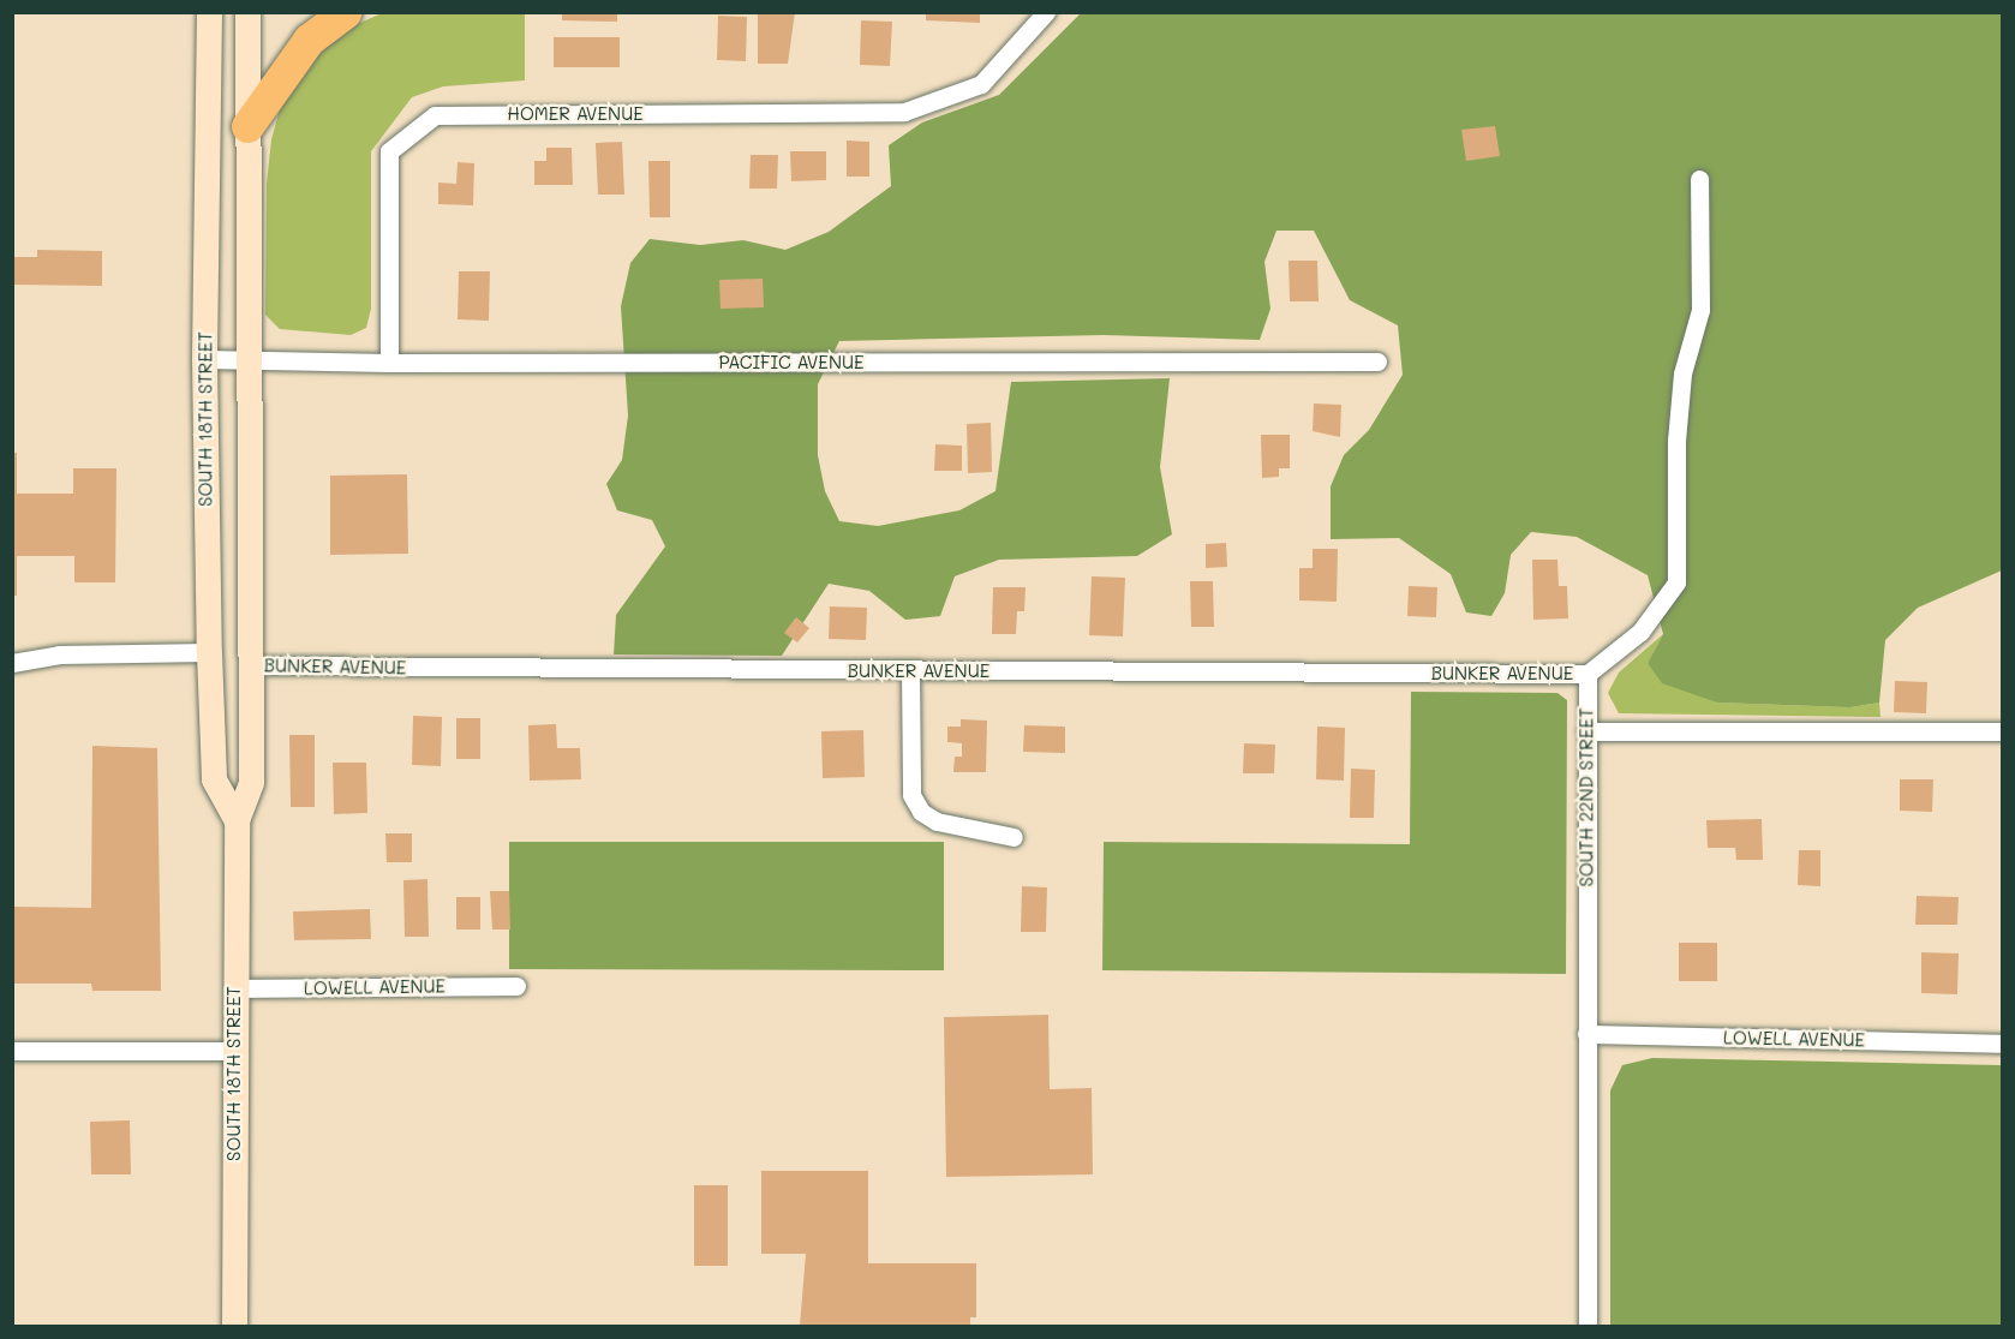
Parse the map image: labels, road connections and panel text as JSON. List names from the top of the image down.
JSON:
{
  "streets": {
    "main road": ["SOUTH 18TH STREET"],
    "street": [
      "HOMER AVENUE",
      "PACIFIC AVENUE",
      "BUNKER AVENUE",
      "SOUTH 22ND STREET",
      "LOWELL AVENUE"
    ]
  },
  "crossings": [
    ["HOMER AVENUE", "PACIFIC AVENUE"],
    ["PACIFIC AVENUE", "SOUTH 18TH STREET"],
    ["SOUTH 18TH STREET", "BUNKER AVENUE"],
    ["SOUTH 18TH STREET", "LOWELL AVENUE"],
    ["BUNKER AVENUE", "SOUTH 22ND STREET"],
    ["SOUTH 22ND STREET", "LOWELL AVENUE"]
  ]
}
